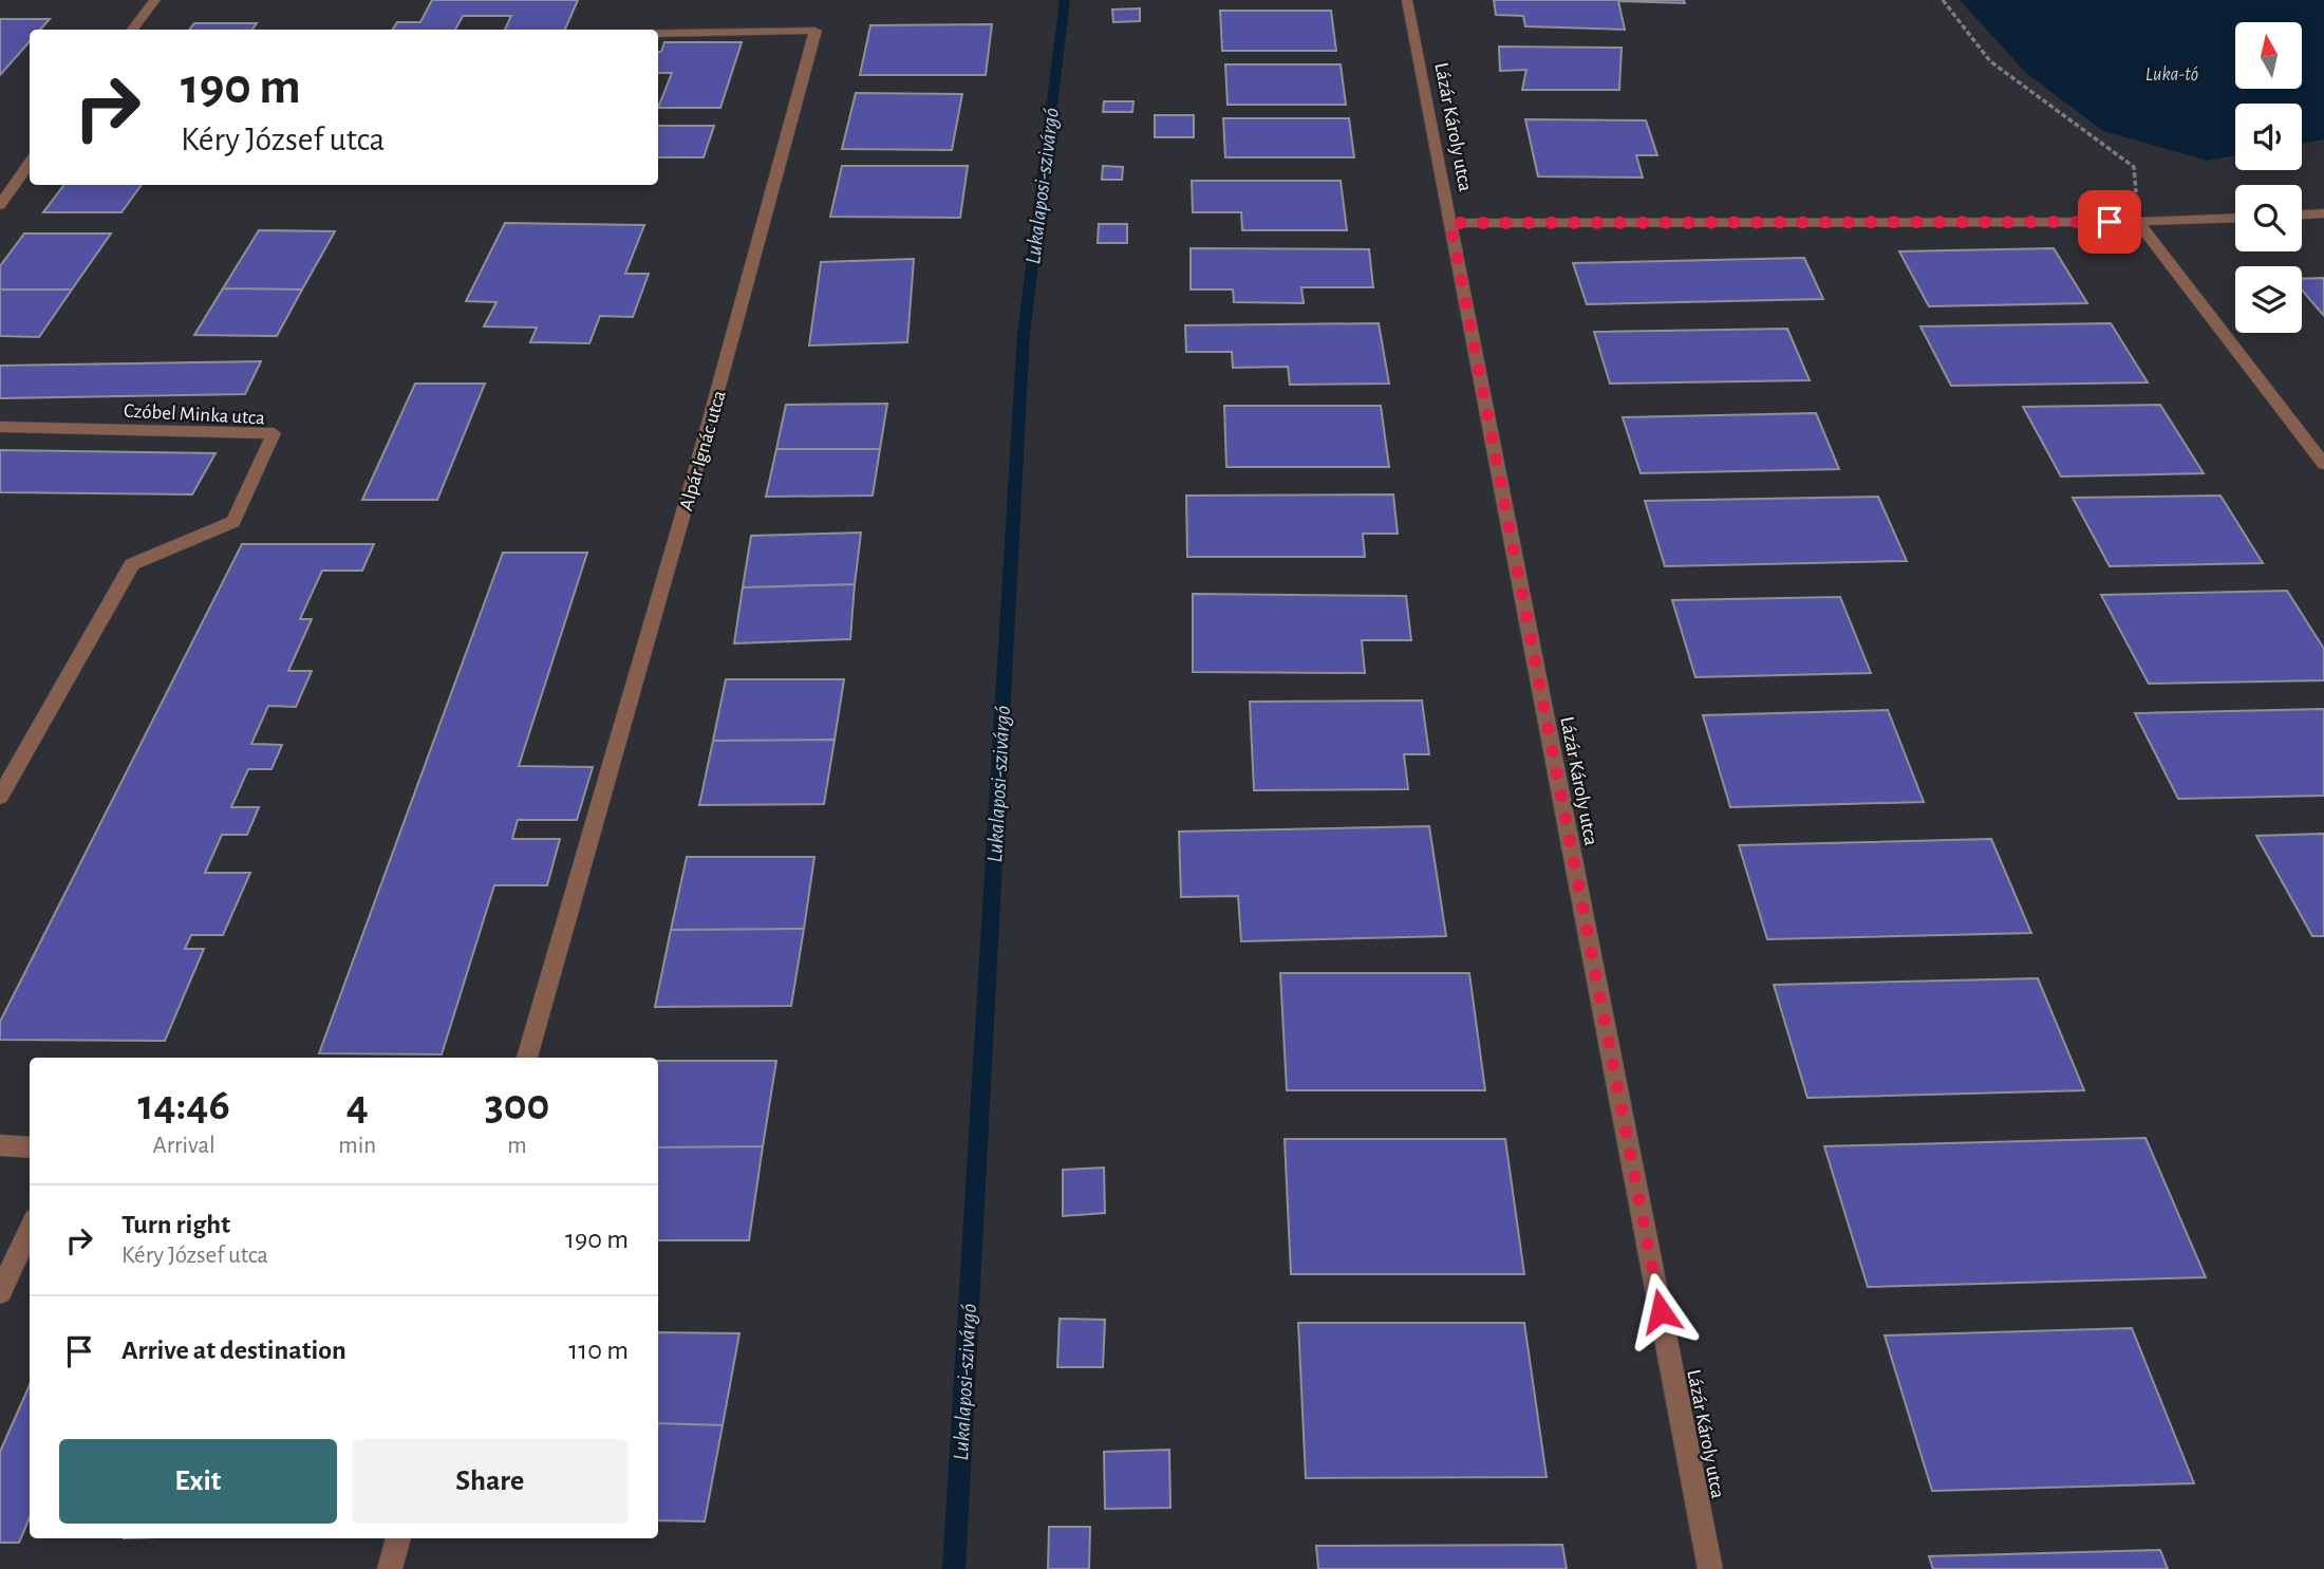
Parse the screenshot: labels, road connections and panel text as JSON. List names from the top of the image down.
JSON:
{
  "streets": {
    "street": ["Lázár Károly utca", "Czóbel Minka utca", "Alpár Ignác utca"]
  },
  "water": ["Luka-tó", "Lukalaposi-szivárgó"],
  "north": "top",
  "page": {
    "turn": ["190 m", "Kéry József utca"],
    "eta": [
      "14:46",
      "Arrival",
      "4",
      "min",
      "300",
      "m"
    ],
    "list": [
      {
        "name": "Turn right",
        "note": "Kéry József utca",
        "value": "190 m"
      },
      {
        "name": "Arrive at destination",
        "value": "110 m"
      }
    ],
    "buttons": ["Exit", "Share"]
  }
}
